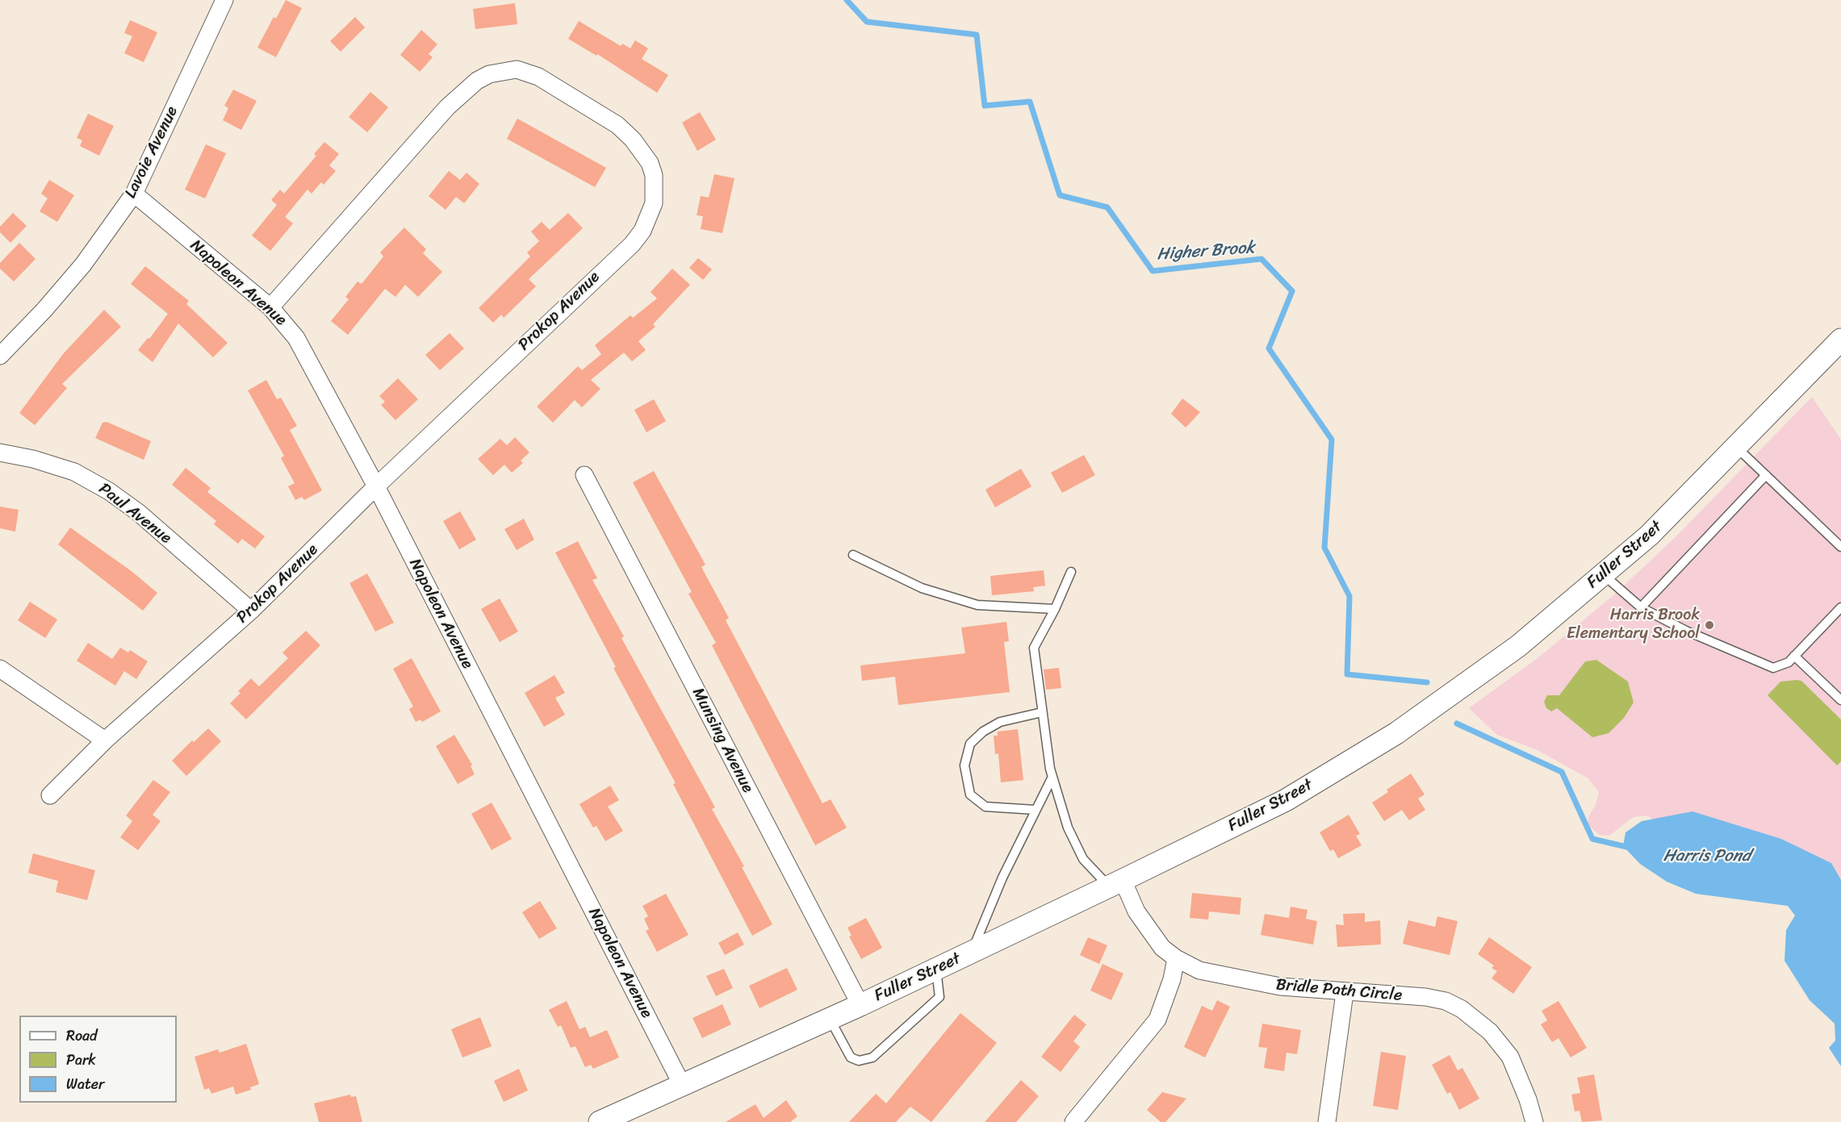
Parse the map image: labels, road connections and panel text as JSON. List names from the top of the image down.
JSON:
{
  "streets": {
    "street": [
      "Lavoie Avenue",
      "Napoleon Avenue",
      "Prokop Avenue",
      "Paul Avenue",
      "Fuller Street",
      "Munsing Avenue",
      "Bridle Path Circle"
    ]
  },
  "crossings": [
    ["Lavoie Avenue", "Napoleon Avenue"],
    ["Napoleon Avenue", "Prokop Avenue"],
    ["Napoleon Avenue", "Fuller Street"],
    ["Prokop Avenue", "Paul Avenue"],
    ["Fuller Street", "Munsing Avenue"],
    ["Fuller Street", "Bridle Path Circle"]
  ],
  "water": ["Higher Brook", "Harris Pond"],
  "places": ["Harris Brook Elementary School"],
  "legend": ["Road", "Park", "Water"]
}
